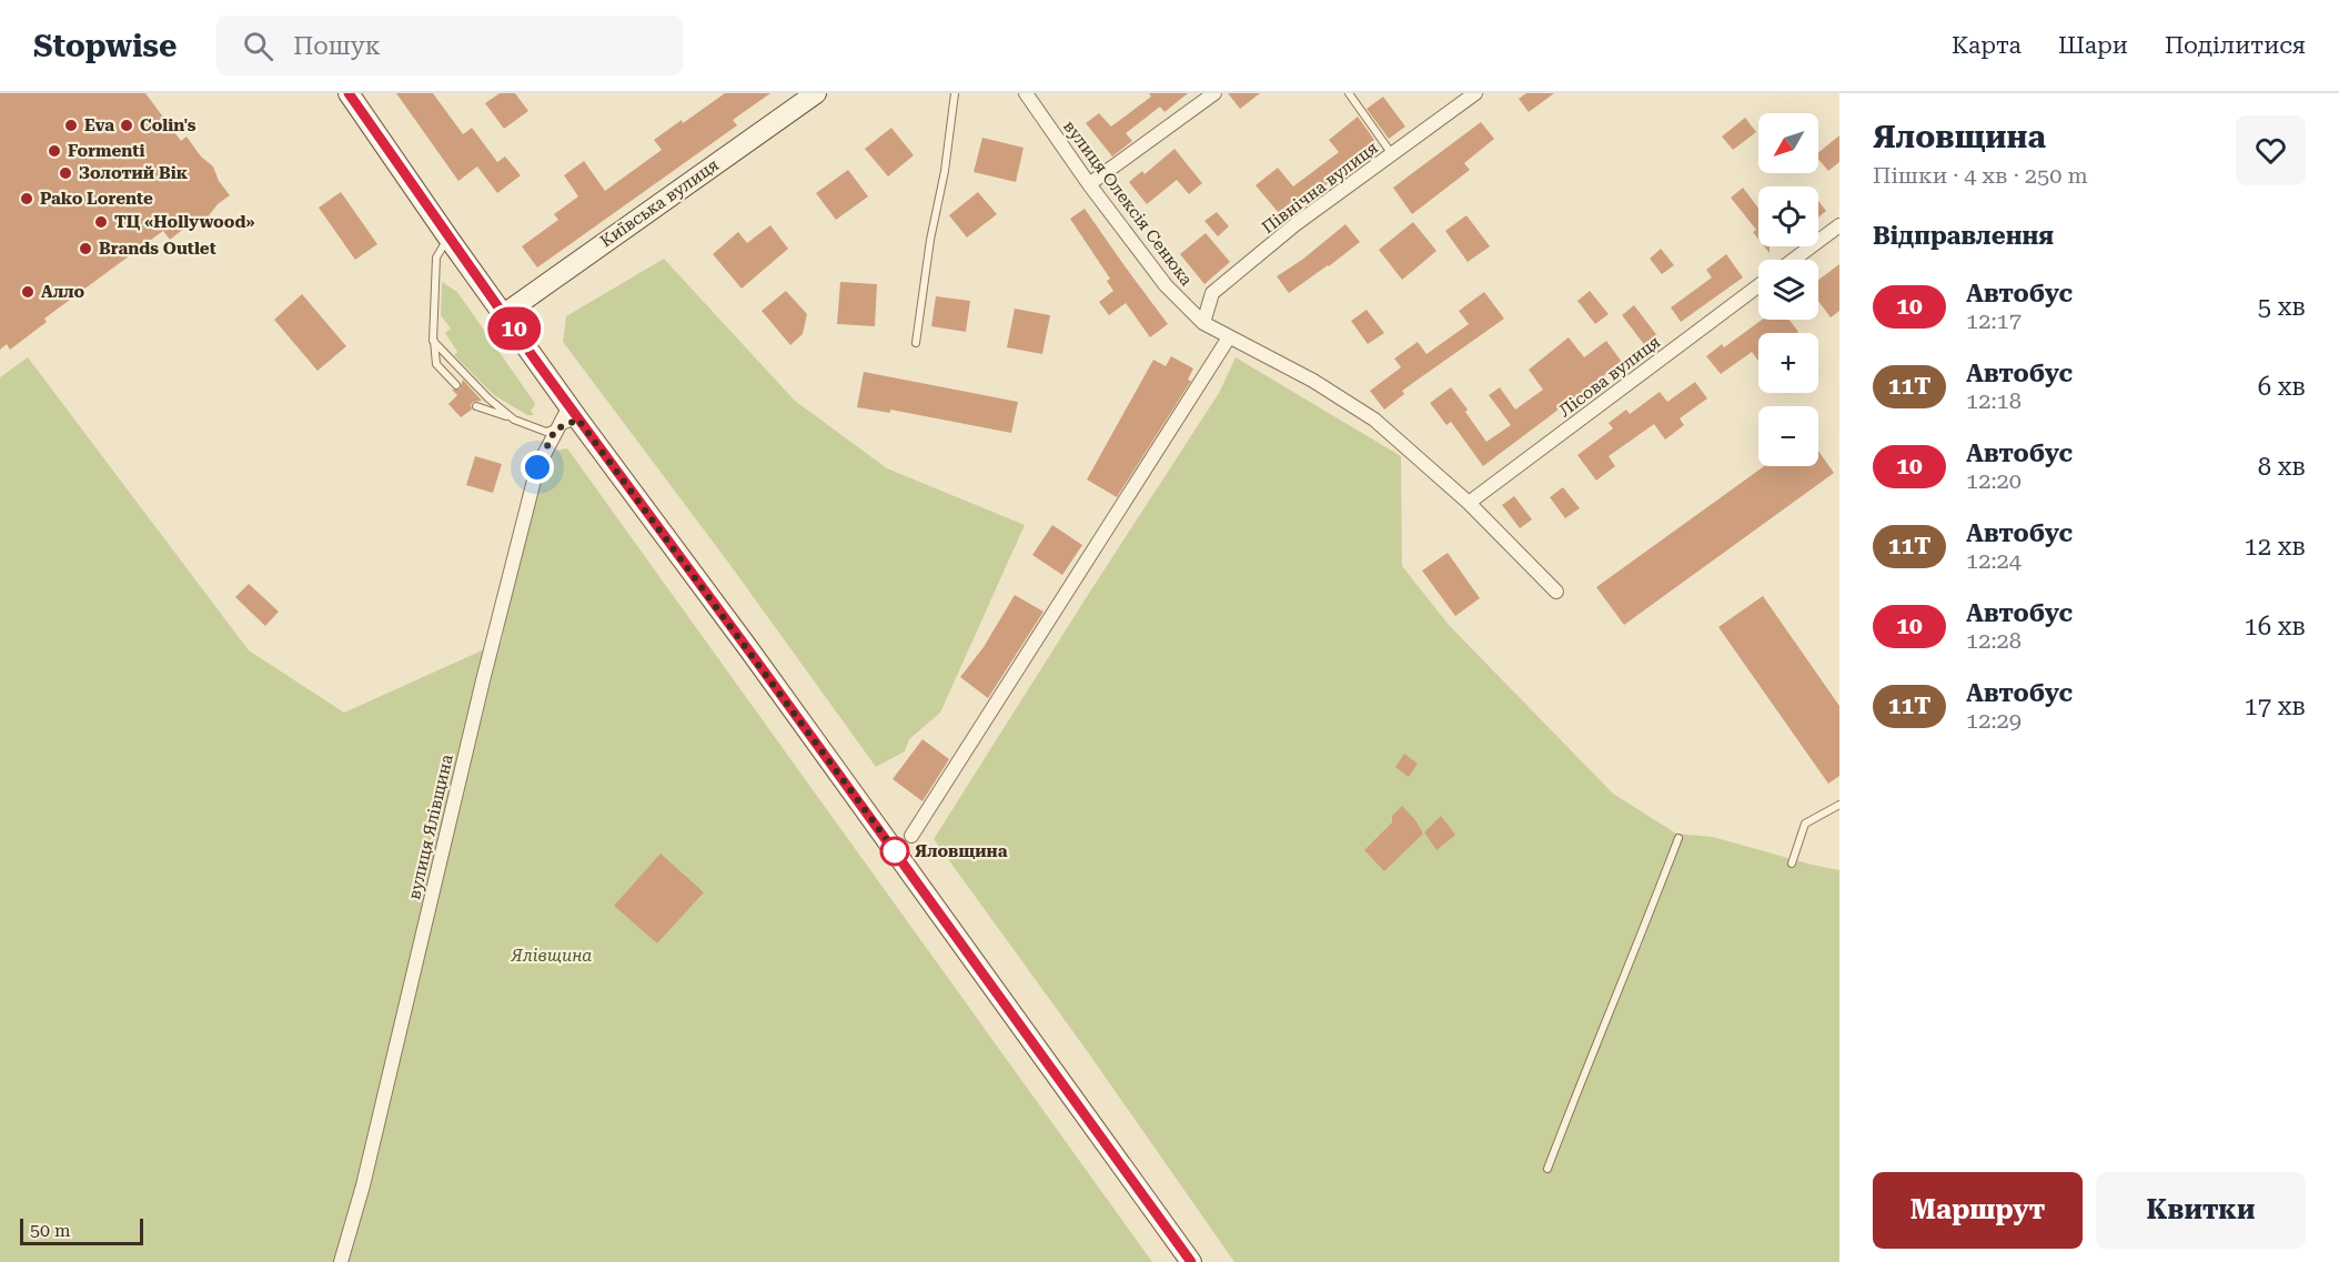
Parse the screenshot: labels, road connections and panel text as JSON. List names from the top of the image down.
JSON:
{
  "streets": {
    "main road": ["Київська вулиця"],
    "street": [
      "Північна вулиця",
      "вулиця Олексія Сенюка",
      "Лісова вулиця",
      "вулиця Ялівщина"
    ]
  },
  "crossings": [
    ["Північна вулиця", "вулиця Олексія Сенюка"],
    ["вулиця Олексія Сенюка", "Лісова вулиця"]
  ],
  "parks": ["Ялівщина"],
  "places": [
    "Eva",
    "Colin's",
    "Formenti",
    "Золотий Вік",
    "Pako Lorente",
    "ТЦ «Hollywood»",
    "Brands Outlet",
    "Алло",
    "Яловщина"
  ],
  "lines": ["bus line 10"],
  "scale_bar": "50 m",
  "north": "bottom left",
  "page": {
    "header": "Stopwise",
    "search": "Пошук",
    "nav": ["Карта", "Шари", "Поділитися"],
    "on_map": "10",
    "heading": [
      ["Яловщина", "Пішки · 4 хв · 250 m"],
      "Відправлення"
    ],
    "map_buttons": ["+", "−"],
    "list": [
      {
        "mark": "10",
        "name": "Автобус",
        "note": "12:17",
        "value": "5 хв"
      },
      {
        "mark": "11Т",
        "name": "Автобус",
        "note": "12:18",
        "value": "6 хв"
      },
      {
        "mark": "10",
        "name": "Автобус",
        "note": "12:20",
        "value": "8 хв"
      },
      {
        "mark": "11Т",
        "name": "Автобус",
        "note": "12:24",
        "value": "12 хв"
      },
      {
        "mark": "10",
        "name": "Автобус",
        "note": "12:28",
        "value": "16 хв"
      },
      {
        "mark": "11Т",
        "name": "Автобус",
        "note": "12:29",
        "value": "17 хв"
      }
    ],
    "buttons": ["Маршрут", "Квитки"],
    "scale": "50 m"
  }
}
